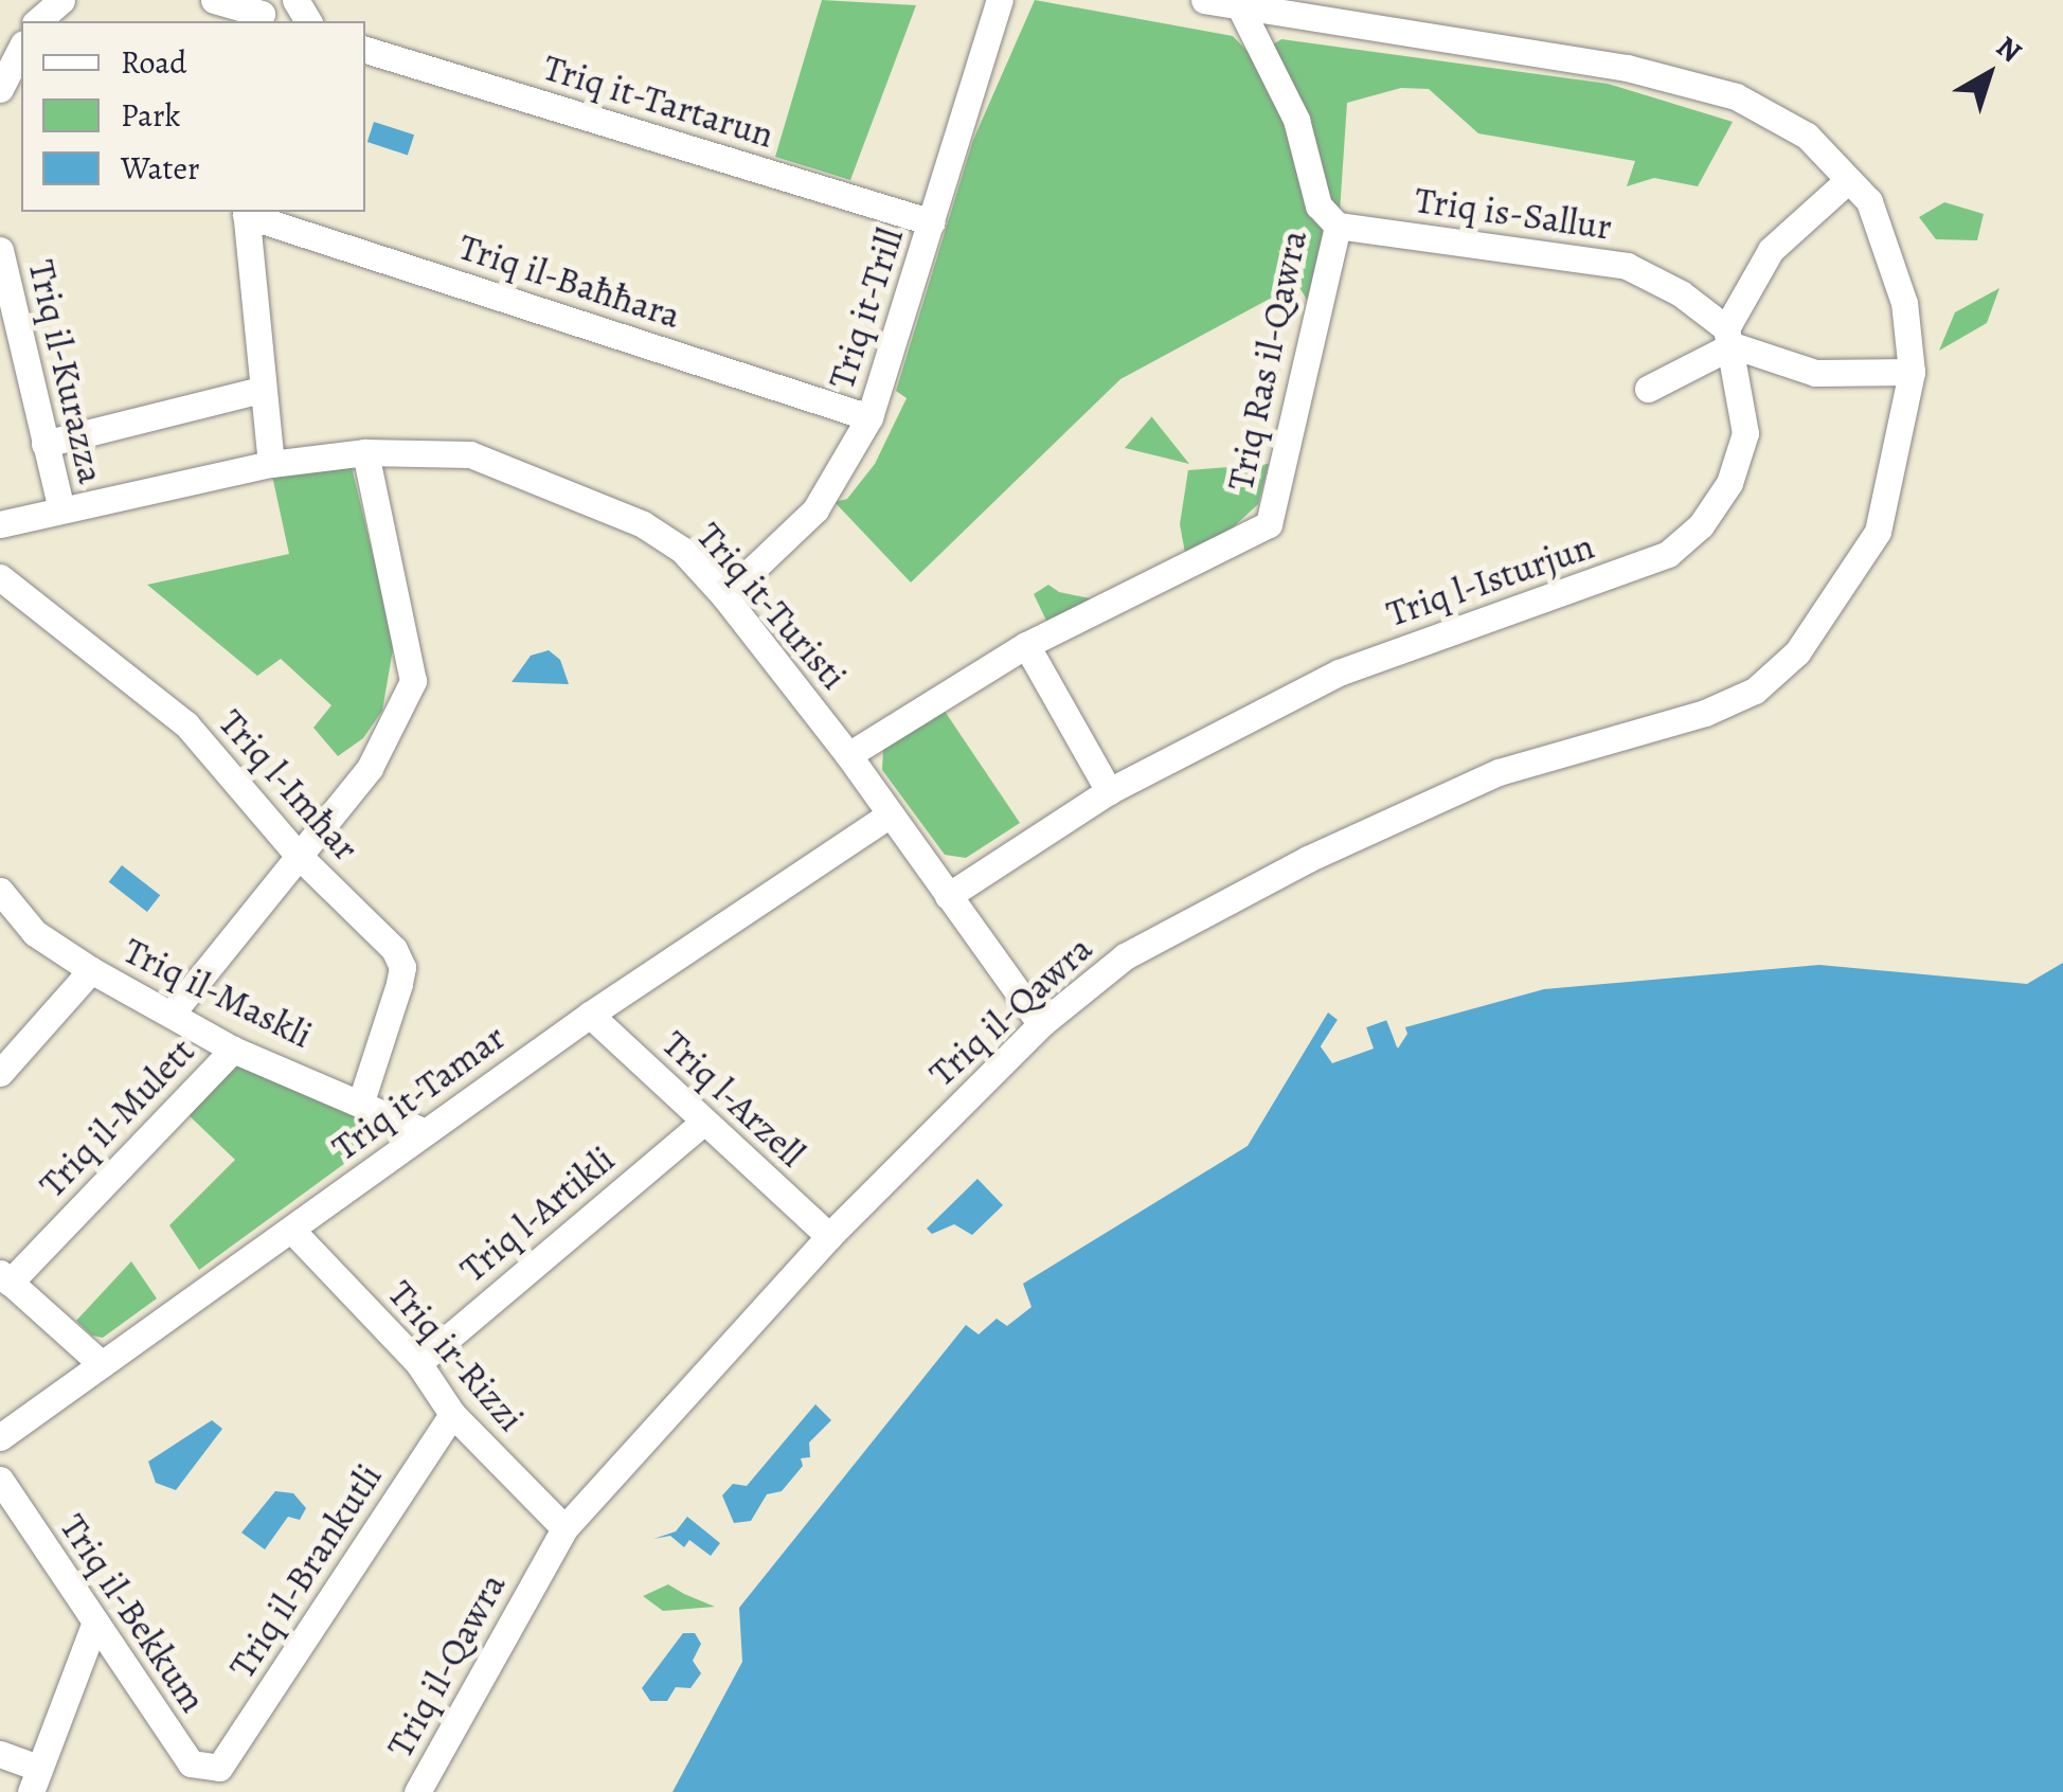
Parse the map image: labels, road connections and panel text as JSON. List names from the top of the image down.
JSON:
{
  "streets": {
    "street": [
      "Triq it-Tartarun",
      "Triq is-Sallur",
      "Triq il-Baħħara",
      "Triq it-Trill",
      "Triq Ras il-Qawra",
      "Triq il-Kurazza",
      "Triq l-Isturjun",
      "Triq it-Turisti",
      "Triq l-Imħar",
      "Triq il-Maskli",
      "Triq il-Qawra",
      "Triq it-Tamar",
      "Triq l-Arzell",
      "Triq il-Mulett",
      "Triq l-Artikli",
      "Triq ir-Rizzi",
      "Triq il-Brankutli",
      "Triq il-Bekkum"
    ]
  },
  "crossings": [
    ["Triq it-Tartarun", "Triq it-Trill"],
    ["Triq is-Sallur", "Triq Ras il-Qawra"],
    ["Triq is-Sallur", "Triq l-Isturjun"],
    ["Triq is-Sallur", "Triq il-Qawra"],
    ["Triq il-Baħħara", "Triq it-Trill"],
    ["Triq it-Trill", "Triq it-Turisti"],
    ["Triq Ras il-Qawra", "Triq it-Turisti"],
    ["Triq il-Kurazza", "Triq it-Turisti"],
    ["Triq l-Isturjun", "Triq it-Turisti"],
    ["Triq it-Turisti", "Triq il-Qawra"],
    ["Triq it-Turisti", "Triq it-Tamar"],
    ["Triq l-Imħar", "Triq il-Maskli"],
    ["Triq il-Maskli", "Triq it-Tamar"],
    ["Triq il-Maskli", "Triq il-Mulett"],
    ["Triq il-Qawra", "Triq l-Arzell"],
    ["Triq il-Qawra", "Triq ir-Rizzi"],
    ["Triq it-Tamar", "Triq l-Arzell"],
    ["Triq it-Tamar", "Triq ir-Rizzi"],
    ["Triq l-Arzell", "Triq l-Artikli"],
    ["Triq l-Artikli", "Triq ir-Rizzi"],
    ["Triq ir-Rizzi", "Triq il-Brankutli"],
    ["Triq il-Brankutli", "Triq il-Bekkum"]
  ],
  "legend": ["Road", "Park", "Water"],
  "north": "top right"
}
